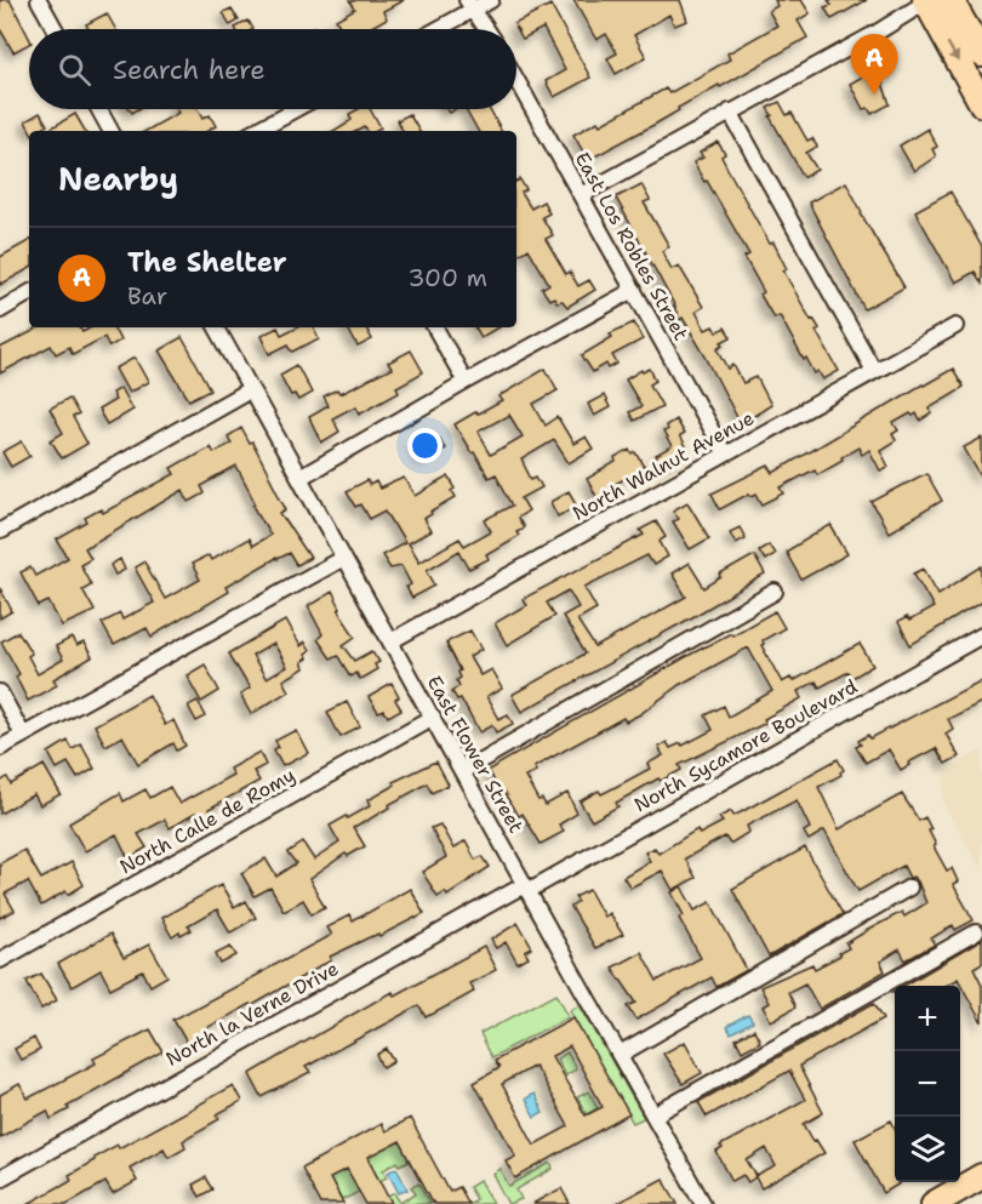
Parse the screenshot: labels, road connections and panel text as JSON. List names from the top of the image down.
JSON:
{
  "streets": {
    "street": [
      "East Los Robles Street",
      "North Walnut Avenue",
      "North Sycamore Boulevard",
      "East Flower Street",
      "North Calle de Romy",
      "North la Verne Drive"
    ]
  },
  "crossings": [
    ["East Los Robles Street", "North Walnut Avenue"],
    ["North Walnut Avenue", "East Flower Street"],
    ["North Sycamore Boulevard", "East Flower Street"],
    ["North Sycamore Boulevard", "North la Verne Drive"],
    ["East Flower Street", "North Calle de Romy"],
    ["East Flower Street", "North la Verne Drive"]
  ],
  "page": {
    "search": "Search here",
    "pins": "A",
    "heading": "Nearby",
    "list": [
      {
        "mark": "A",
        "name": "The Shelter",
        "note": "Bar",
        "value": "300 m"
      }
    ],
    "map_buttons": ["+", "−"]
  }
}
